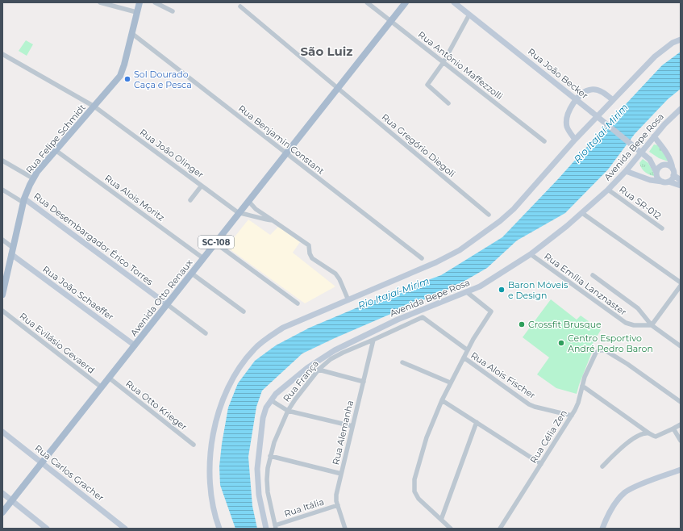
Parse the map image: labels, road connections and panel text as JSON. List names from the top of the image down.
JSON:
{
  "streets": {
    "main road": [
      "Rua João Becker",
      "Rua Felipe Schmidt",
      "Avenida Bepe Rosa",
      "Rua Desembargador Érico Torres",
      "SC-108",
      "Rua João Schaeffer",
      "Avenida Otto Renaux",
      "Rua Carlos Gracher"
    ],
    "street": [
      "Rua Antônio Maffezzolli",
      "Rua Benjamin Constant",
      "Rua Gregório Diegoli",
      "Rua João Olinger",
      "Rua Alois Moritz",
      "Rua SR-012",
      "Rua Emília Lanznaster",
      "Rua Evilásio Gevaerd",
      "Rua Alois Fischer",
      "Rua França",
      "Rua Otto Krieger",
      "Rua Alemanha",
      "Rua Célia Zen",
      "Rua Itália"
    ]
  },
  "crossings": [
    ["Rua Antônio Maffezzolli", "Avenida Otto Renaux"],
    ["Rua Felipe Schmidt", "Rua Benjamin Constant"],
    ["Rua Felipe Schmidt", "Rua João Olinger"],
    ["Rua Felipe Schmidt", "Rua Alois Moritz"],
    ["Rua Felipe Schmidt", "Rua Desembargador Érico Torres"],
    ["Rua Felipe Schmidt", "Rua João Schaeffer"],
    ["Rua Benjamin Constant", "Avenida Otto Renaux"],
    ["Rua Gregório Diegoli", "Avenida Otto Renaux"],
    ["Avenida Bepe Rosa", "Rua SR-012"],
    ["Avenida Bepe Rosa", "Rua Emília Lanznaster"],
    ["Rua João Olinger", "Avenida Otto Renaux"],
    ["Rua Alois Moritz", "Avenida Otto Renaux"],
    ["Rua Desembargador Érico Torres", "Avenida Otto Renaux"],
    ["Rua João Schaeffer", "Avenida Otto Renaux"],
    ["Avenida Otto Renaux", "Rua Evilásio Gevaerd"],
    ["Avenida Otto Renaux", "Rua Otto Krieger"],
    ["Avenida Otto Renaux", "Rua Carlos Gracher"],
    ["Rua Alois Fischer", "Rua Célia Zen"],
    ["Rua França", "Rua Alemanha"],
    ["Rua França", "Rua Itália"],
    ["Rua Alemanha", "Rua Itália"]
  ],
  "districts": ["São Luiz"],
  "water": ["Rio Itajaí-Mirim"],
  "places": [
    "Sol Dourado Caça e Pesca",
    "Baron Móveis e Design",
    "Crossfit Brusque",
    "Centro Esportivo André Pedro Baron"
  ]
}
